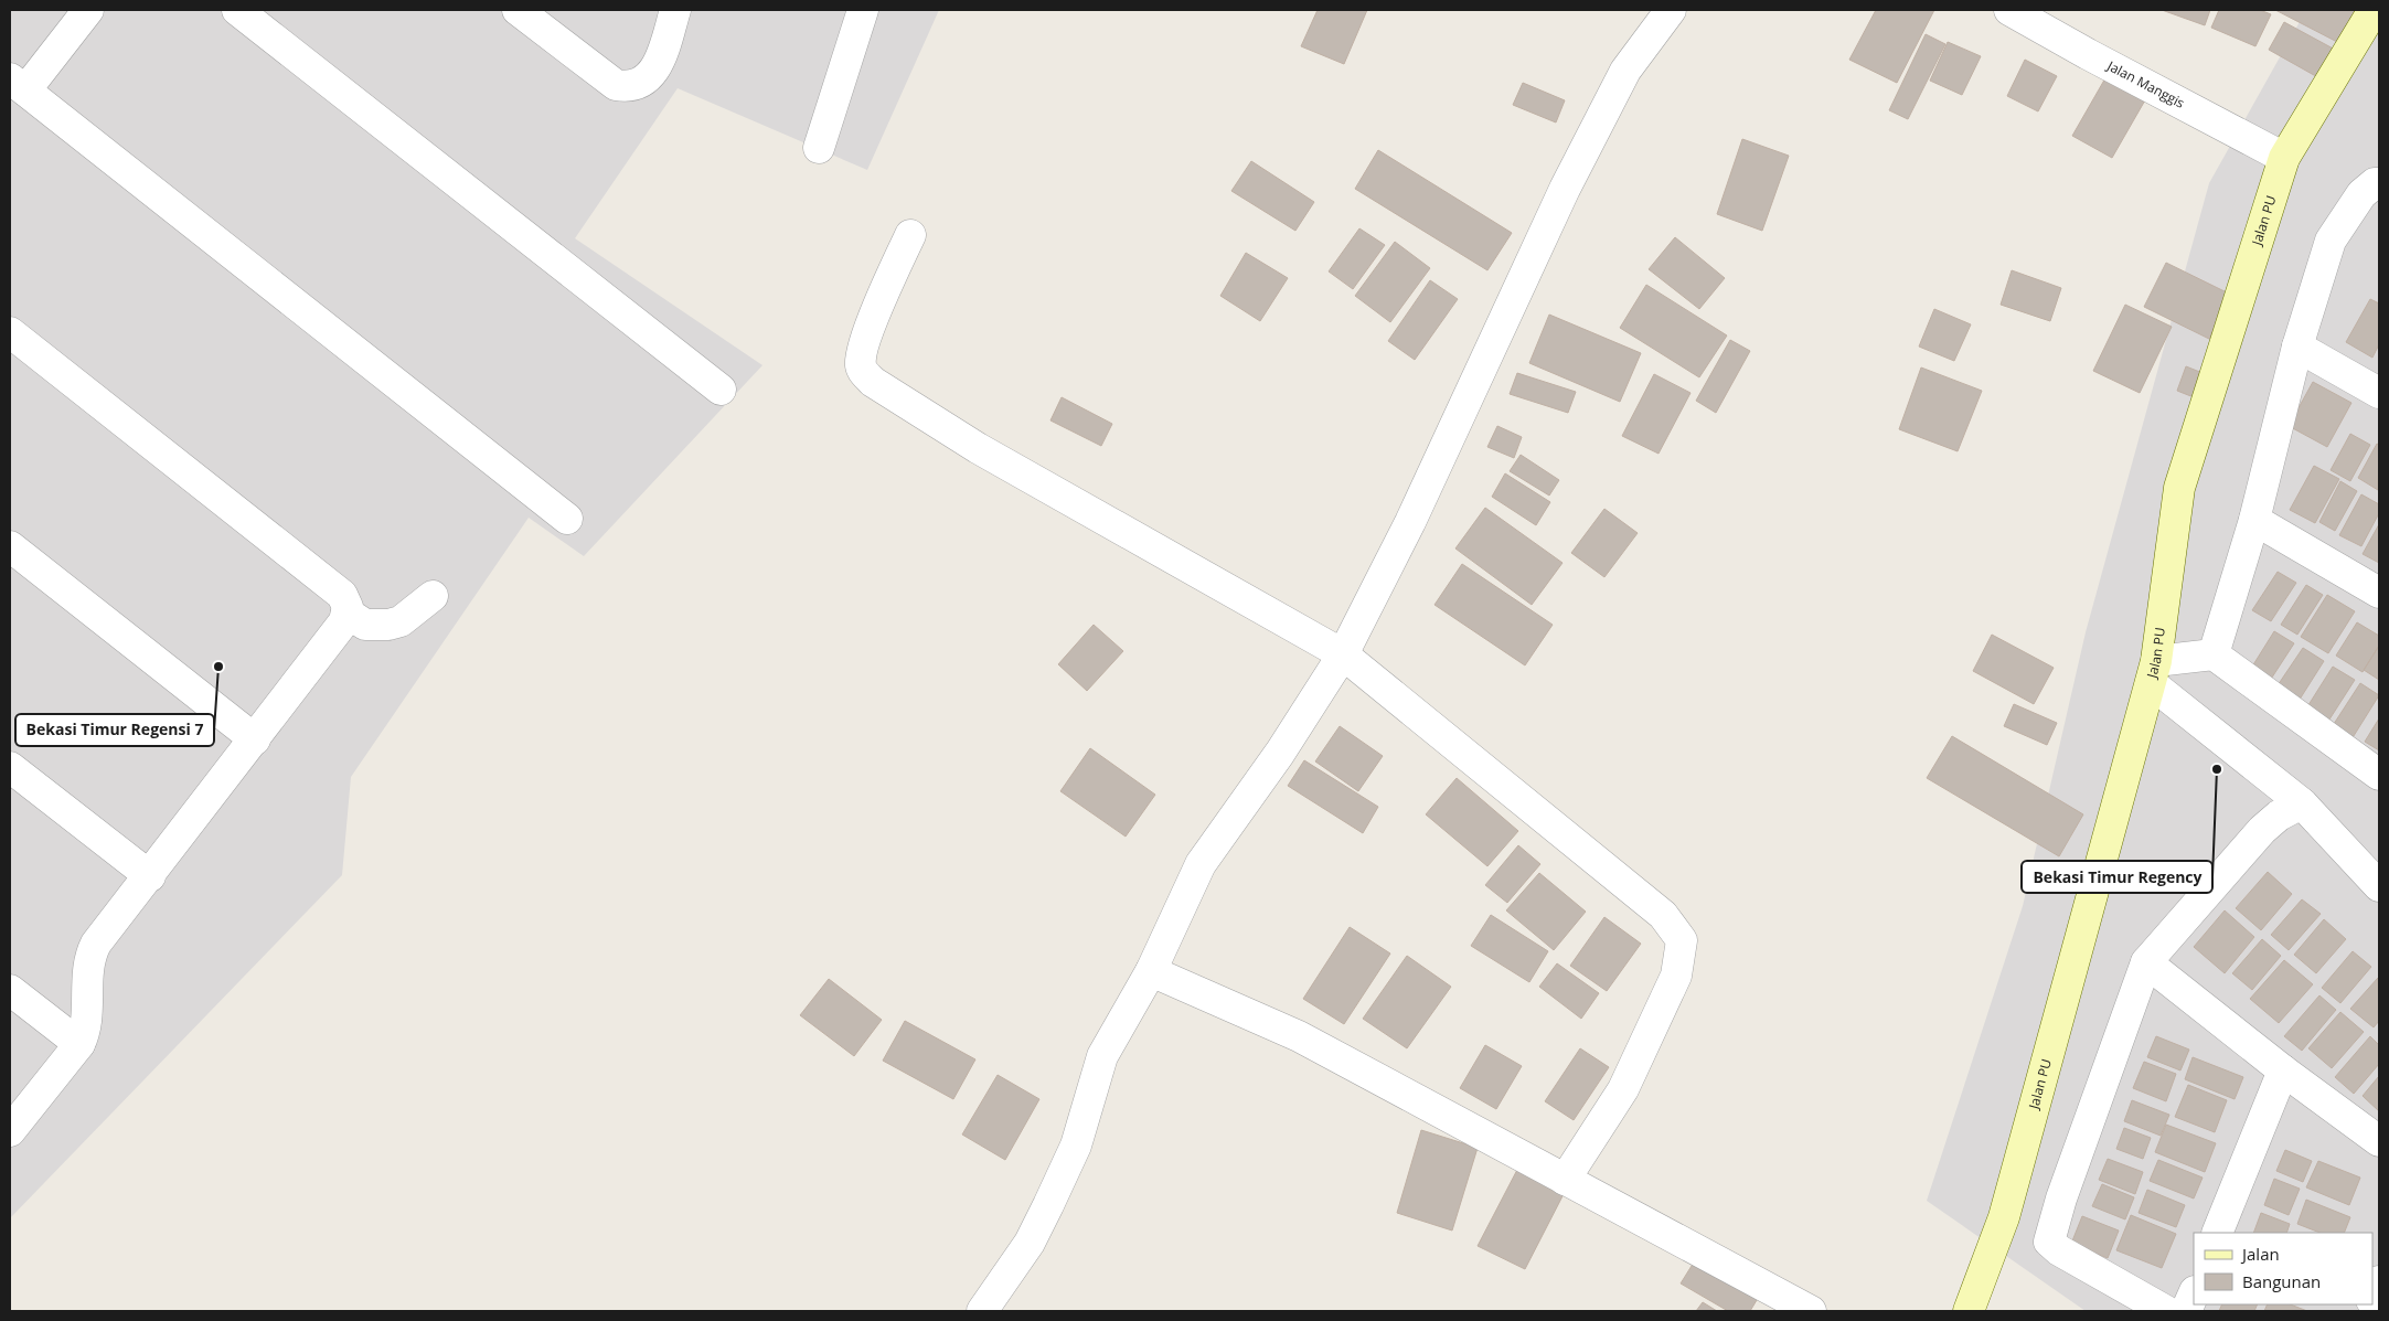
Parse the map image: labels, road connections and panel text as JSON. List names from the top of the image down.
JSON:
{
  "streets": {
    "street": ["Jalan Manggis", "Jalan PU"]
  },
  "crossings": [
    ["Jalan Manggis", "Jalan PU"]
  ],
  "places": ["Bekasi Timur Regensi 7", "Bekasi Timur Regency"],
  "legend": ["Jalan", "Bangunan"]
}
